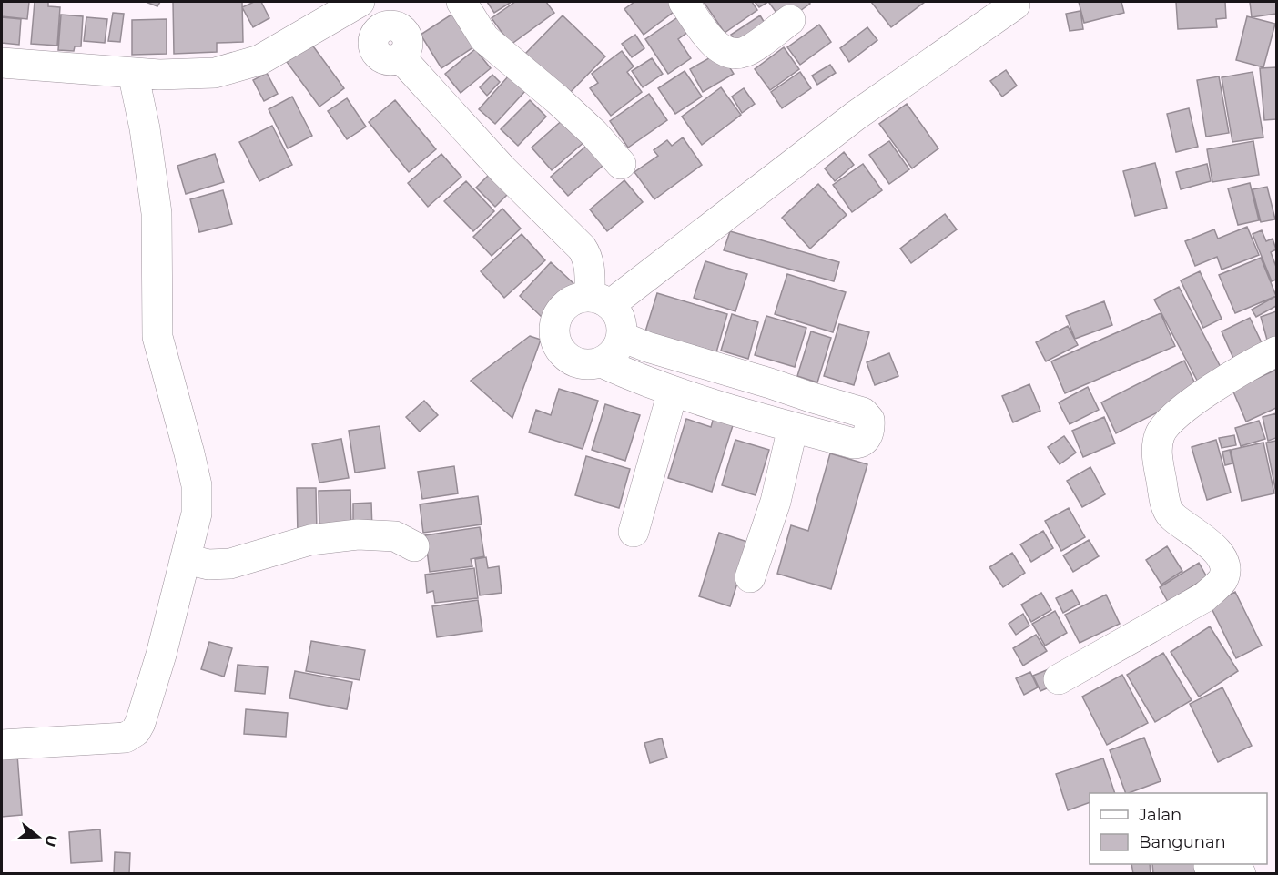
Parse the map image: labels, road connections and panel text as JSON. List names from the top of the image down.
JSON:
{
  "legend": ["Jalan", "Bangunan"],
  "north": "right"
}
